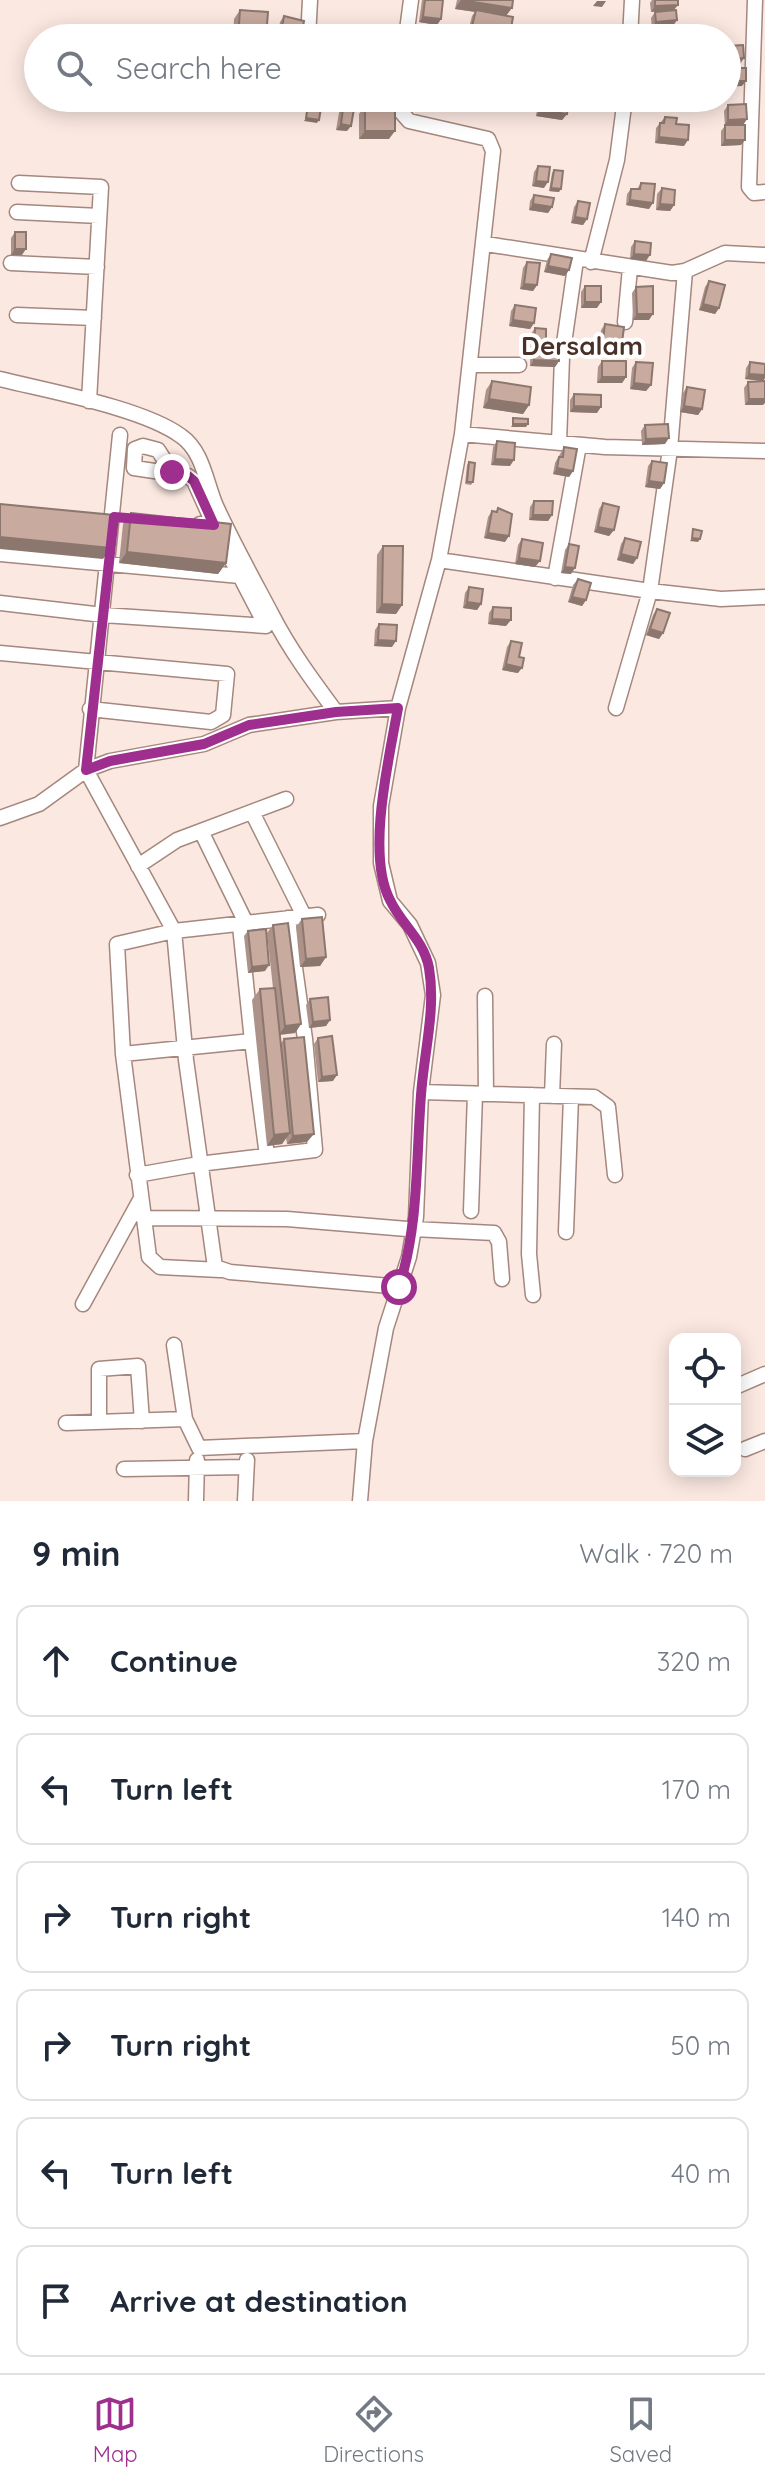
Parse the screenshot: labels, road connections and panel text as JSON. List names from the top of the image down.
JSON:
{
  "districts": ["Dersalam"],
  "page": {
    "search": "Search here",
    "heading": ["9 min", "Walk · 720 m"],
    "list": [
      ["Continue", "320 m"],
      ["Turn left", "170 m"],
      ["Turn right", "140 m"],
      ["Turn right", "50 m"],
      ["Turn left", "40 m"],
      "Arrive at destination"
    ],
    "nav": ["Map", "Directions", "Saved"]
  }
}
